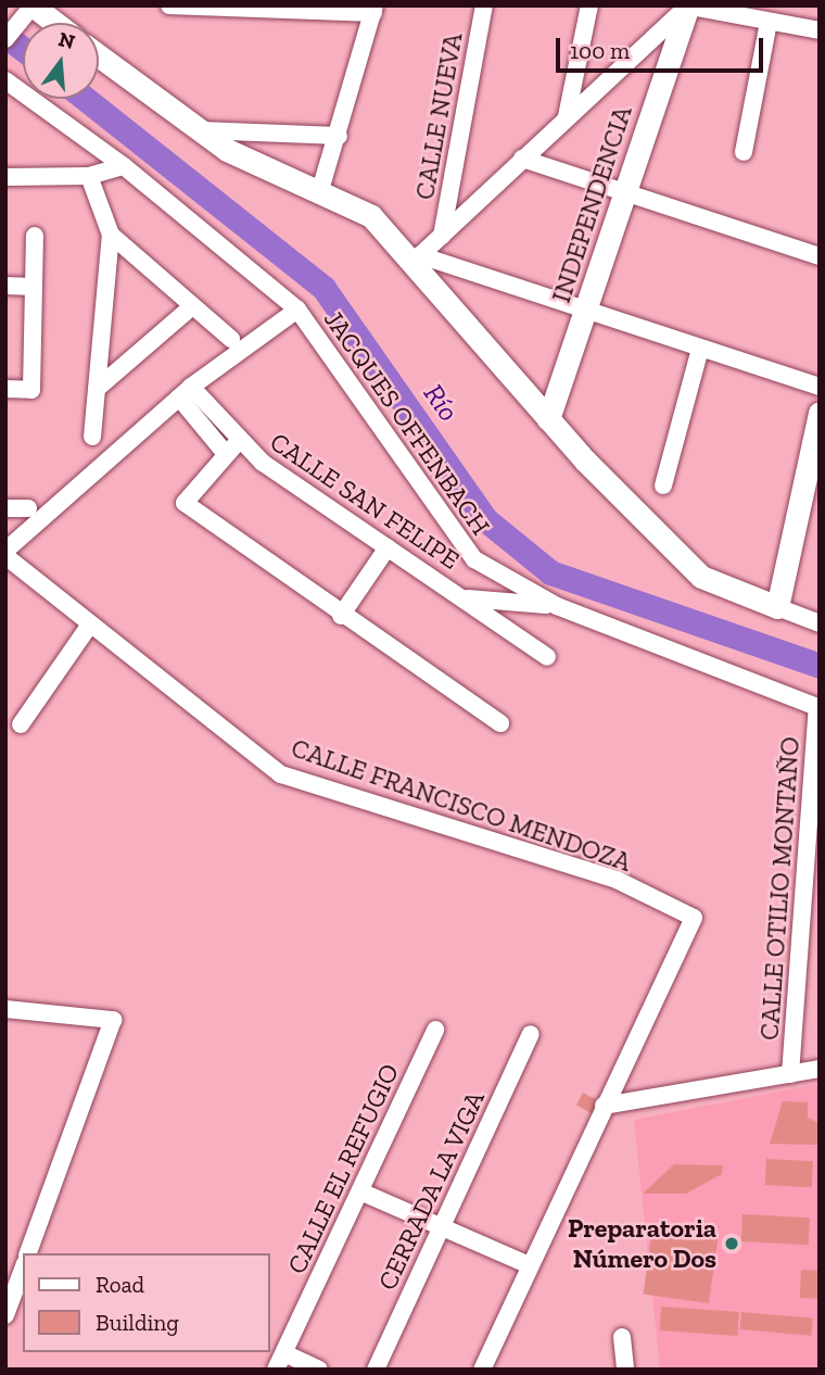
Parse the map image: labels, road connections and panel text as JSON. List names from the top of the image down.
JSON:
{
  "streets": {
    "street": [
      "CALLE NUEVA",
      "INDEPENDENCIA",
      "JACQUES OFFENBACH",
      "CALLE SAN FELIPE",
      "CALLE FRANCISCO MENDOZA",
      "CALLE OTILIO MONTAÑO",
      "CALLE EL REFUGIO",
      "CERRADA LA VIGA"
    ]
  },
  "crossings": [
    ["JACQUES OFFENBACH", "CALLE OTILIO MONTAÑO"]
  ],
  "water": ["Río"],
  "places": ["Preparatoria Número Dos"],
  "legend": ["Road", "Building"],
  "scale_bar": "100 m",
  "north": "top"
}
